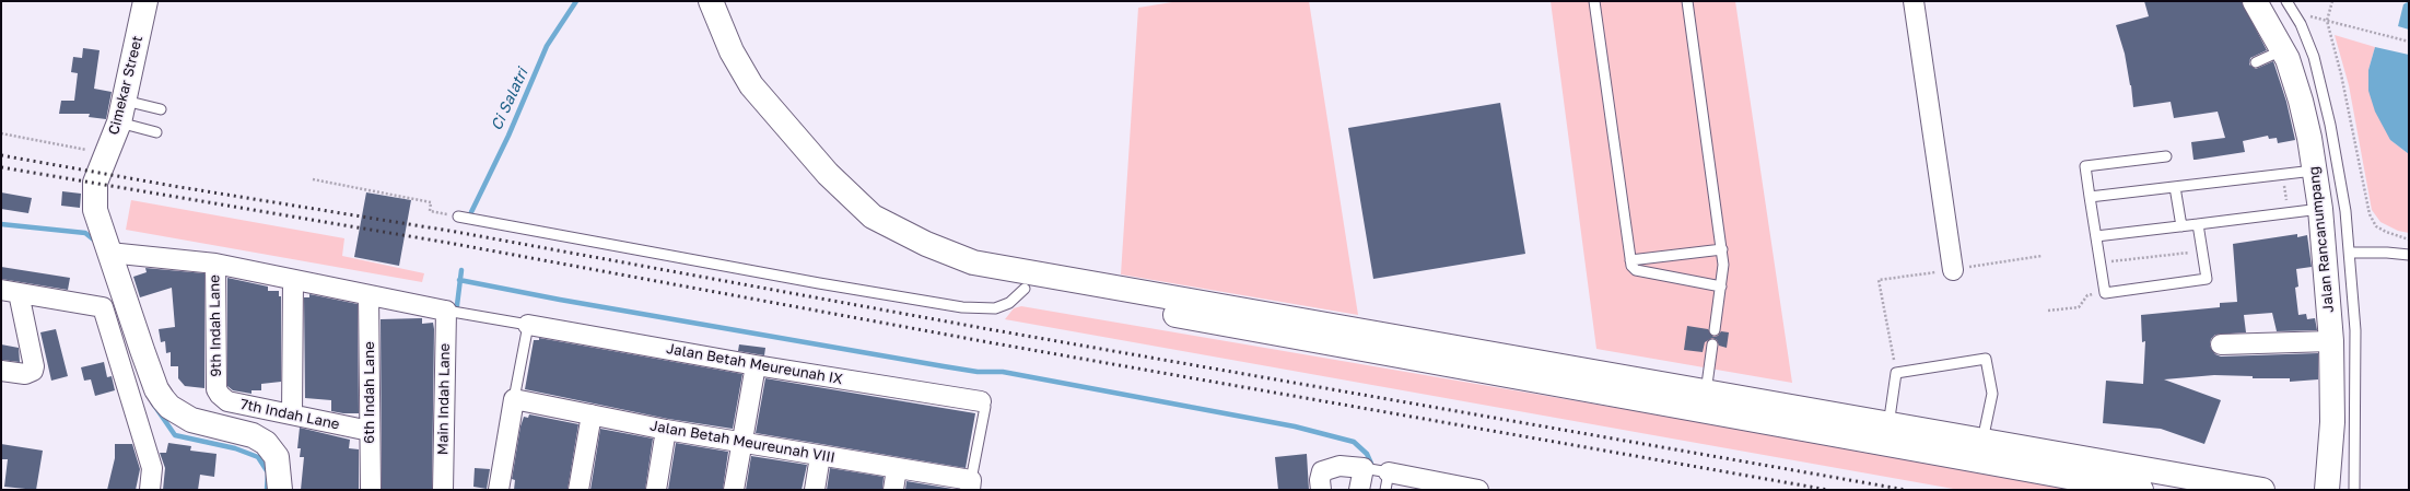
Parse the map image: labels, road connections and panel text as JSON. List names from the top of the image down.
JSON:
{
  "streets": {
    "street": [
      "Cimekar Street",
      "Jalan Rancanumpang",
      "9th Indah Lane",
      "Jalan Betah Meureunah IX",
      "6th Indah Lane",
      "Main Indah Lane",
      "7th Indah Lane",
      "Jalan Betah Meureunah VIII"
    ]
  },
  "crossings": [
    ["9th Indah Lane", "7th Indah Lane"],
    ["6th Indah Lane", "7th Indah Lane"]
  ],
  "water": ["Ci Salatri"]
}
